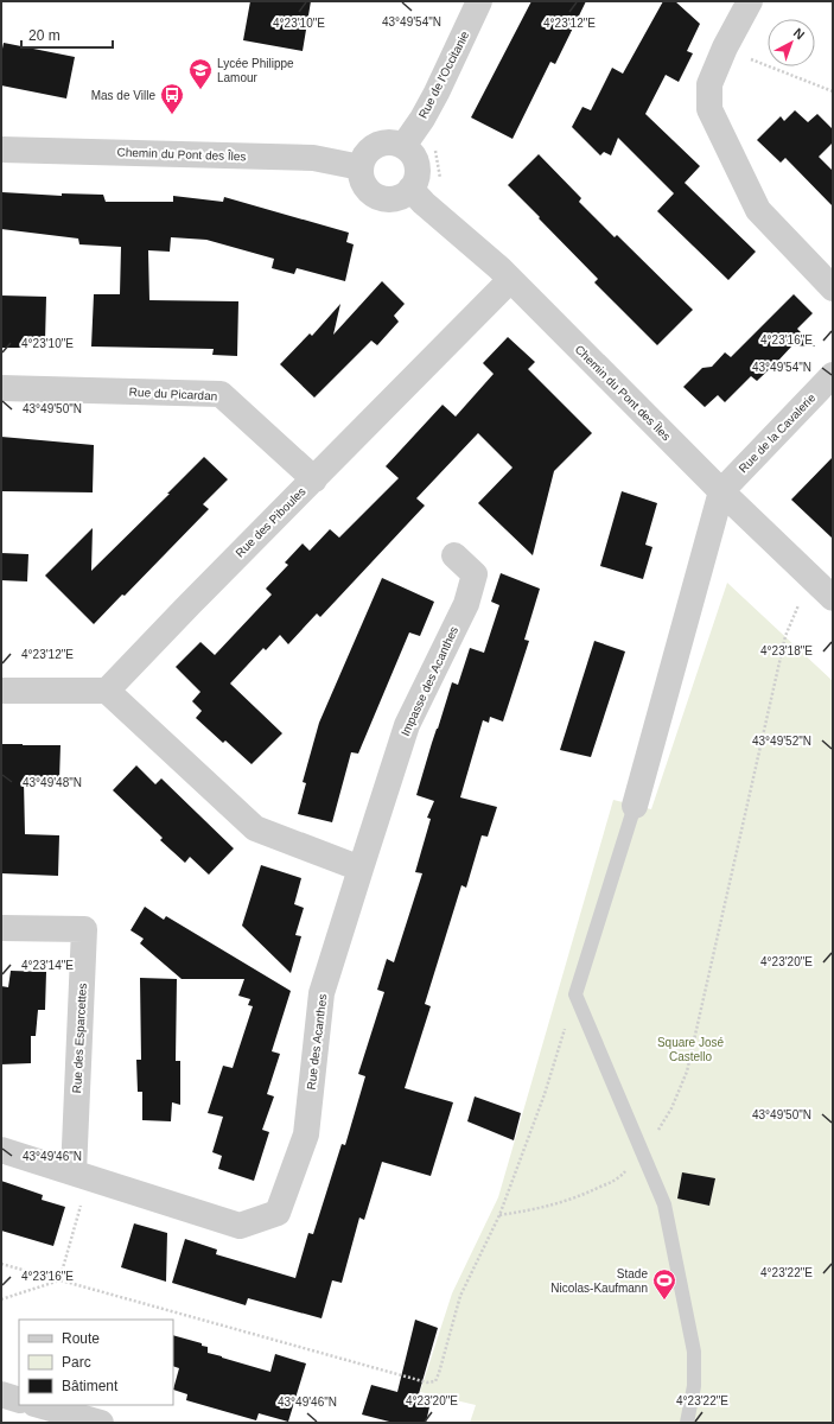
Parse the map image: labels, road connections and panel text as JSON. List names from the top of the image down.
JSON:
{
  "streets": {
    "street": [
      "Rue de l'Occitanie",
      "Chemin du Pont des Îles",
      "Rue du Picardan",
      "Rue de la Cavalerie",
      "Rue des Piboules",
      "Impasse des Acanthes",
      "Rue des Esparcettes",
      "Rue des Acanthes"
    ]
  },
  "crossings": [
    ["Rue de l'Occitanie", "Chemin du Pont des Îles"],
    ["Chemin du Pont des Îles", "Rue de la Cavalerie"],
    ["Chemin du Pont des Îles", "Rue des Piboules"],
    ["Rue du Picardan", "Rue des Piboules"],
    ["Impasse des Acanthes", "Rue des Acanthes"],
    ["Rue des Esparcettes", "Rue des Acanthes"]
  ],
  "parks": ["Square José Castello"],
  "places": {
    "school or university": ["Lycée Philippe Lamour"],
    "bus stop": ["Mas de Ville"],
    "sports": ["Stade Nicolas-Kaufmann"]
  },
  "legend": ["Route", "Parc", "Bâtiment"],
  "scale_bar": "20 m",
  "north": "top right",
  "coordinates": [
    "43°49'54\"N",
    "4°23'10\"E",
    "4°23'12\"E",
    "4°23'16\"E",
    "43°49'50\"N",
    "4°23'18\"E",
    "43°49'52\"N",
    "43°49'48\"N",
    "4°23'20\"E",
    "4°23'14\"E",
    "43°49'46\"N",
    "4°23'22\"E"
  ]
}
